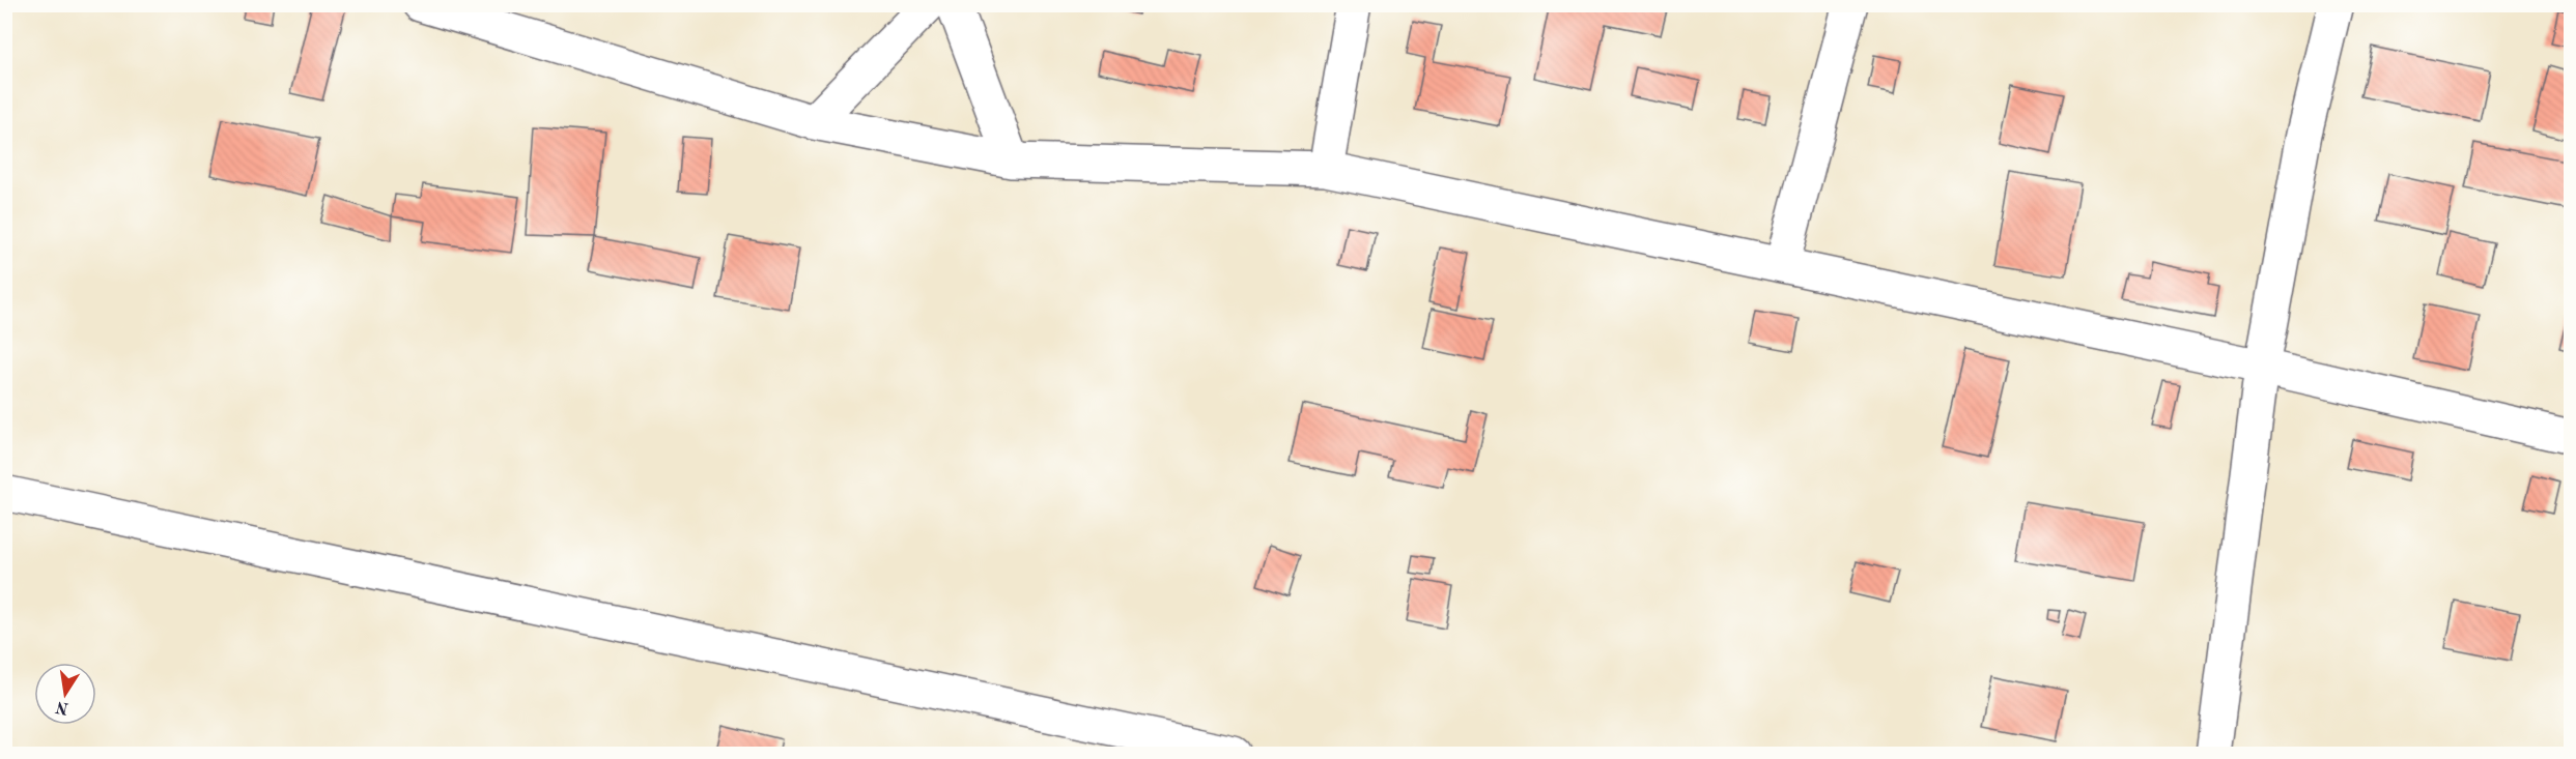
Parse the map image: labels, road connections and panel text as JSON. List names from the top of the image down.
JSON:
{
  "north": "bottom"
}
